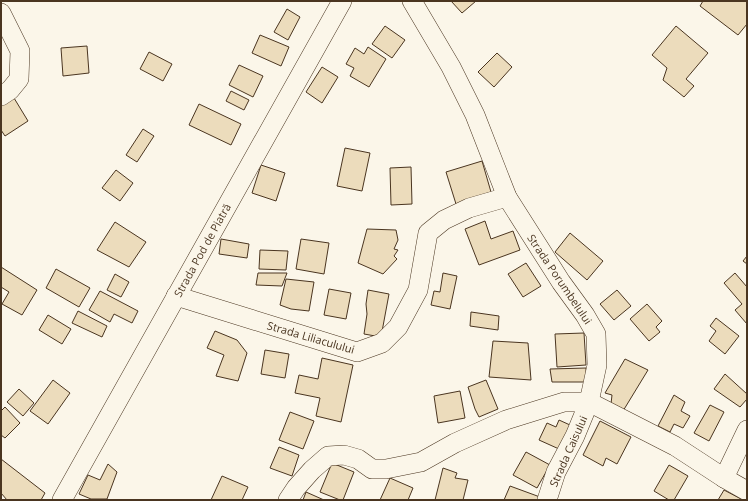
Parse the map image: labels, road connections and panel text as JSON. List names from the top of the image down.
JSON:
{
  "streets": {
    "street": [
      "Strada Pod de Piatră",
      "Strada Porumbelului",
      "Strada Liliaculului",
      "Strada Caisului"
    ]
  },
  "crossings": [
    ["Strada Pod de Piatră", "Strada Liliaculului"],
    ["Strada Porumbelului", "Strada Liliaculului"],
    ["Strada Porumbelului", "Strada Caisului"]
  ]
}
